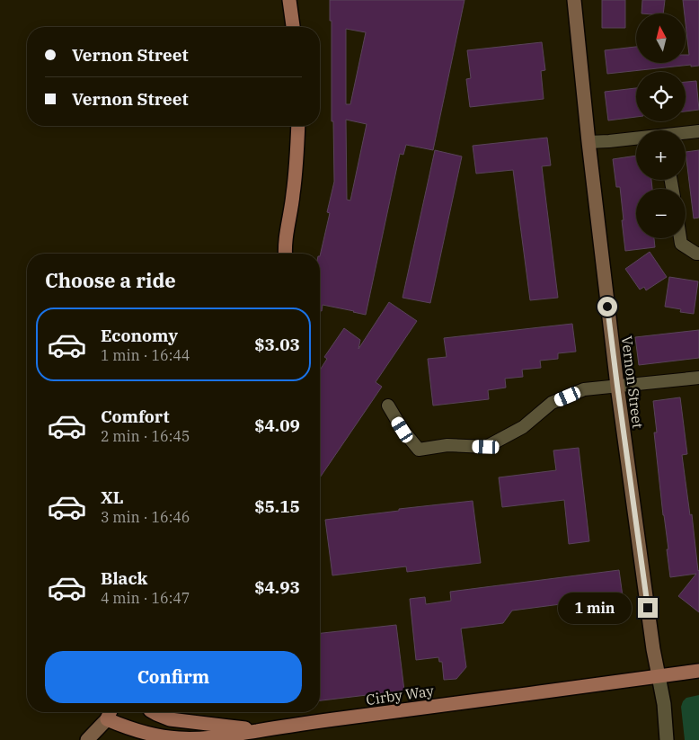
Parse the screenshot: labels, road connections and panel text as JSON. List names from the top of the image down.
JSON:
{
  "streets": {
    "main road": ["Vernon Street", "Cirby Way"]
  },
  "crossings": [
    ["Vernon Street", "Cirby Way"]
  ],
  "north": "top",
  "page": {
    "map_buttons": ["+", "−"],
    "banner": ["Vernon Street", "Vernon Street"],
    "heading": "Choose a ride",
    "list": [
      {
        "name": "Economy",
        "note": "1 min · 16:44",
        "value": "$3.03"
      },
      {
        "name": "Comfort",
        "note": "2 min · 16:45",
        "value": "$4.09"
      },
      {
        "name": "XL",
        "note": "3 min · 16:46",
        "value": "$5.15"
      },
      {
        "name": "Black",
        "note": "4 min · 16:47",
        "value": "$4.93"
      }
    ],
    "bubble": "1 min",
    "buttons": "Confirm"
  }
}
